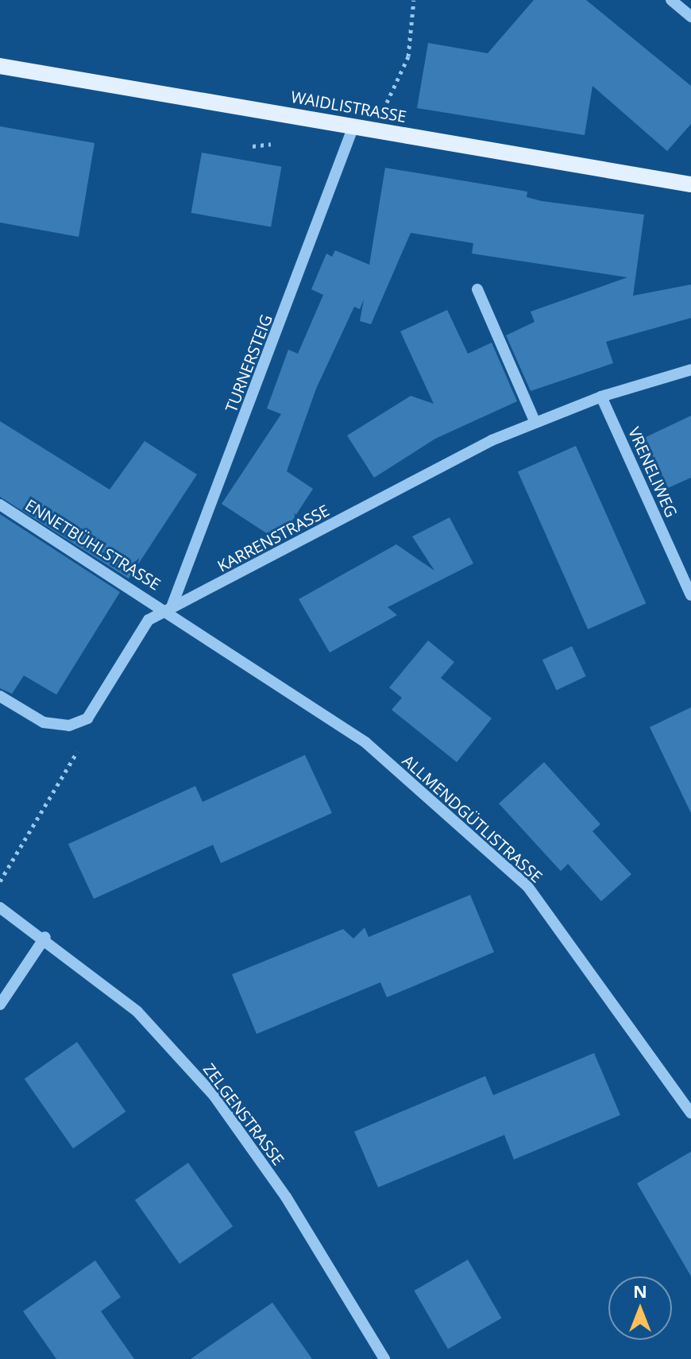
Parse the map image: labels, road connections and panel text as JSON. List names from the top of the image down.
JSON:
{
  "streets": {
    "main road": ["WAIDLISTRASSE"],
    "street": [
      "TURNERSTEIG",
      "VRENELIWEG",
      "KARRENSTRASSE",
      "ENNETBÜHLSTRASSE",
      "ALLMENDGÜTLISTRASSE",
      "ZELGENSTRASSE"
    ]
  },
  "crossings": [
    ["WAIDLISTRASSE", "TURNERSTEIG"],
    ["TURNERSTEIG", "KARRENSTRASSE"],
    ["TURNERSTEIG", "ENNETBÜHLSTRASSE"],
    ["TURNERSTEIG", "ALLMENDGÜTLISTRASSE"],
    ["VRENELIWEG", "KARRENSTRASSE"],
    ["KARRENSTRASSE", "ENNETBÜHLSTRASSE"],
    ["KARRENSTRASSE", "ALLMENDGÜTLISTRASSE"],
    ["ENNETBÜHLSTRASSE", "ALLMENDGÜTLISTRASSE"]
  ],
  "north": "top"
}
